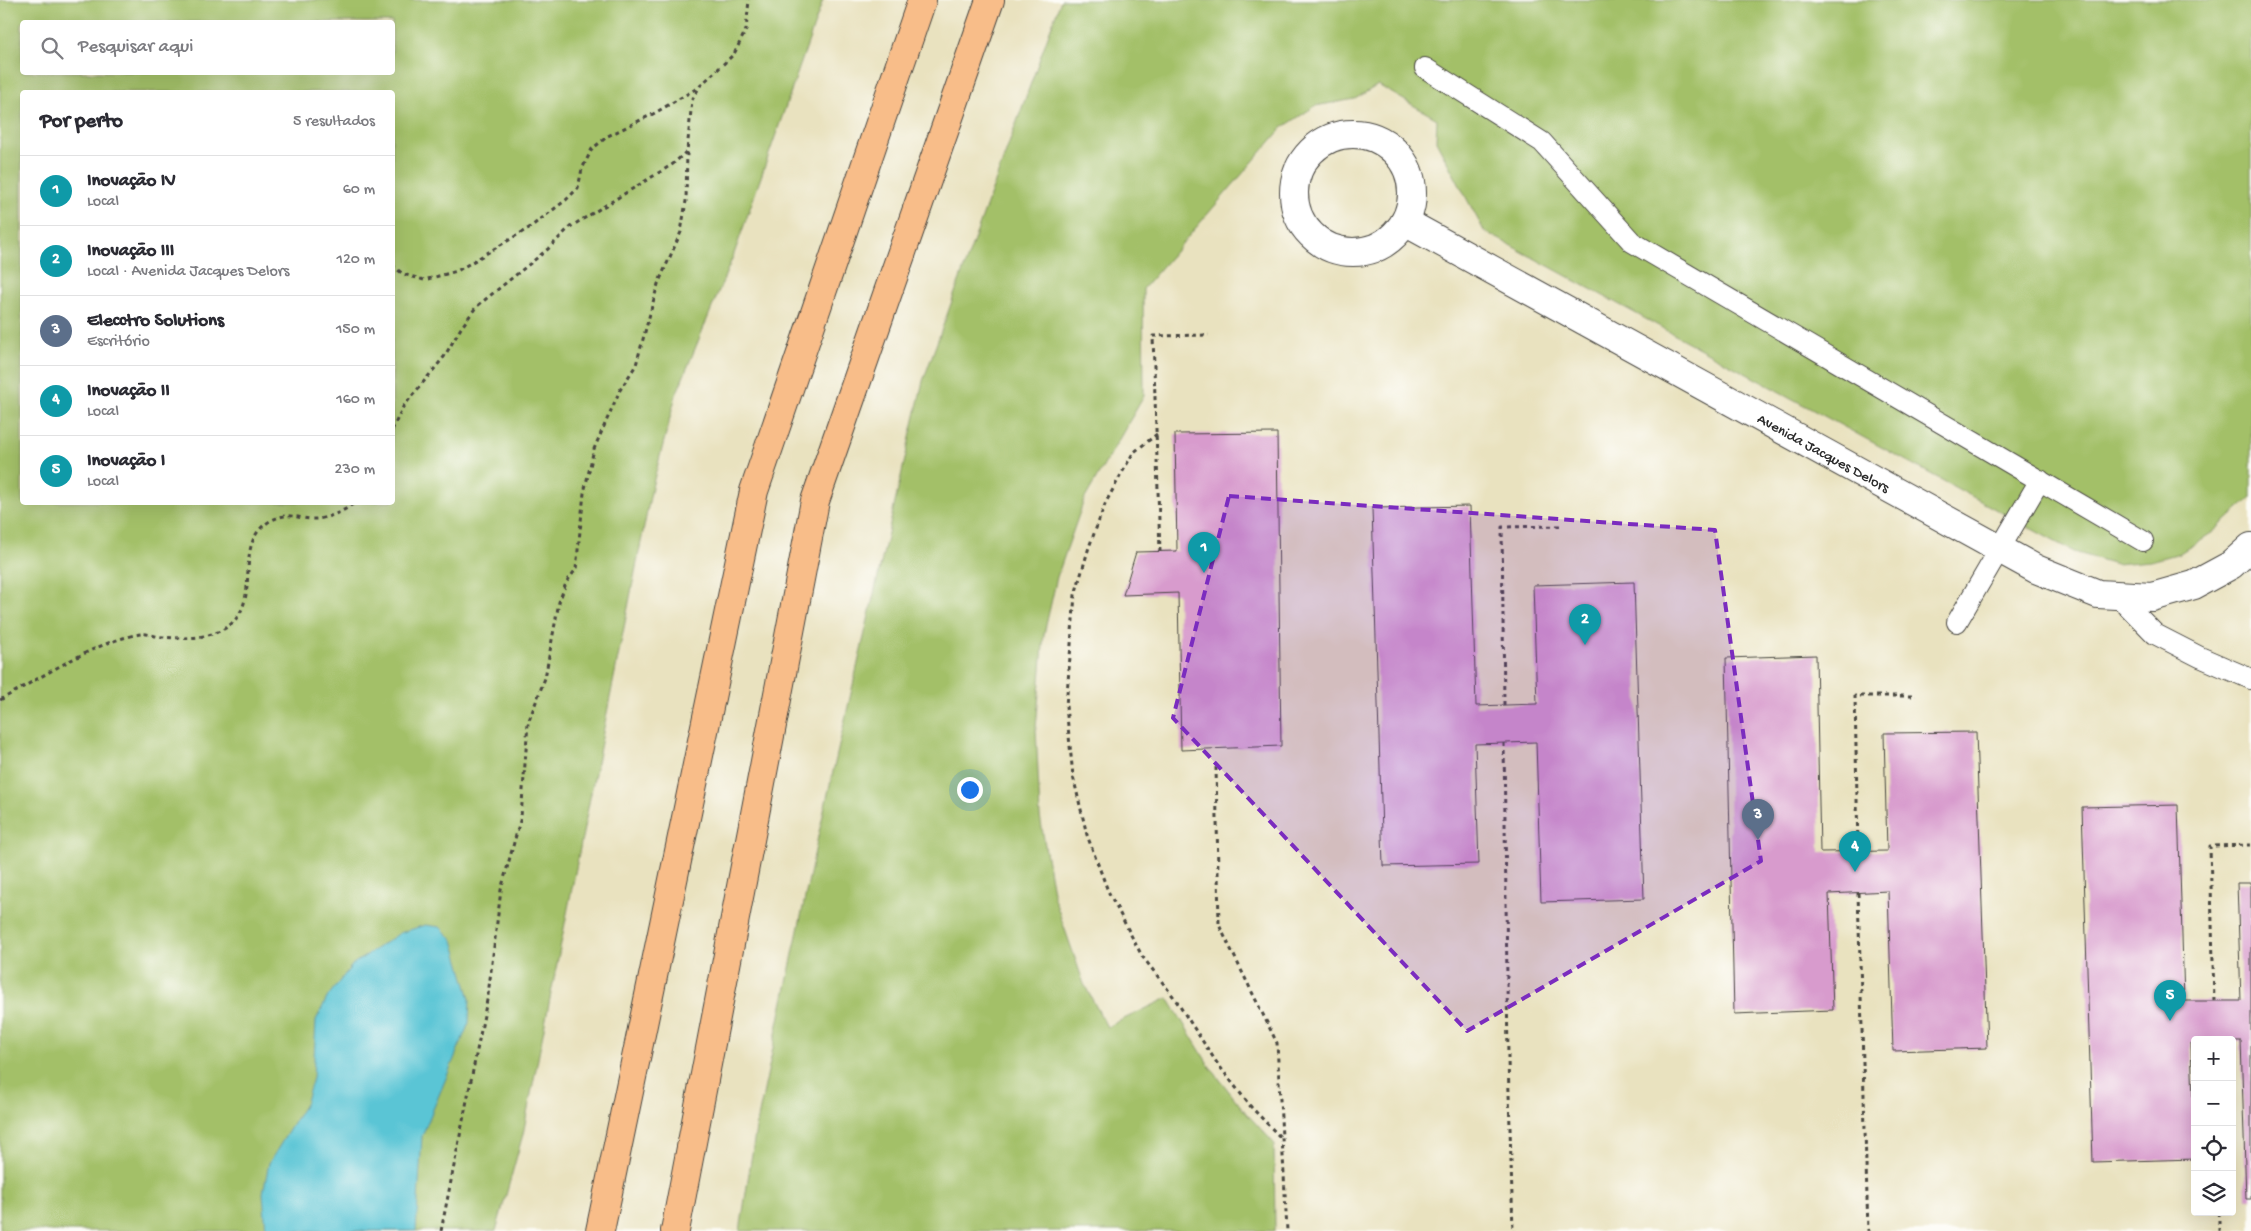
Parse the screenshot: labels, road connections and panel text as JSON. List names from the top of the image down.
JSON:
{
  "streets": {
    "street": ["Avenida Jacques Delors"]
  },
  "page": {
    "search": "Pesquisar aqui",
    "heading": ["Por perto", "5 resultados"],
    "list": [
      {
        "mark": "1",
        "name": "Inovação IV",
        "note": "Local",
        "value": "60 m"
      },
      {
        "mark": "2",
        "name": "Inovação III",
        "note": "Local · Avenida Jacques Delors",
        "value": "120 m"
      },
      {
        "mark": "3",
        "name": "Elecctro Solutions",
        "note": "Escritório",
        "value": "150 m"
      },
      {
        "mark": "4",
        "name": "Inovação II",
        "note": "Local",
        "value": "160 m"
      },
      {
        "mark": "5",
        "name": "Inovação I",
        "note": "Local",
        "value": "230 m"
      }
    ],
    "pins": [
      "1",
      "2",
      "3",
      "4",
      "5"
    ],
    "map_buttons": ["+", "−"]
  }
}
